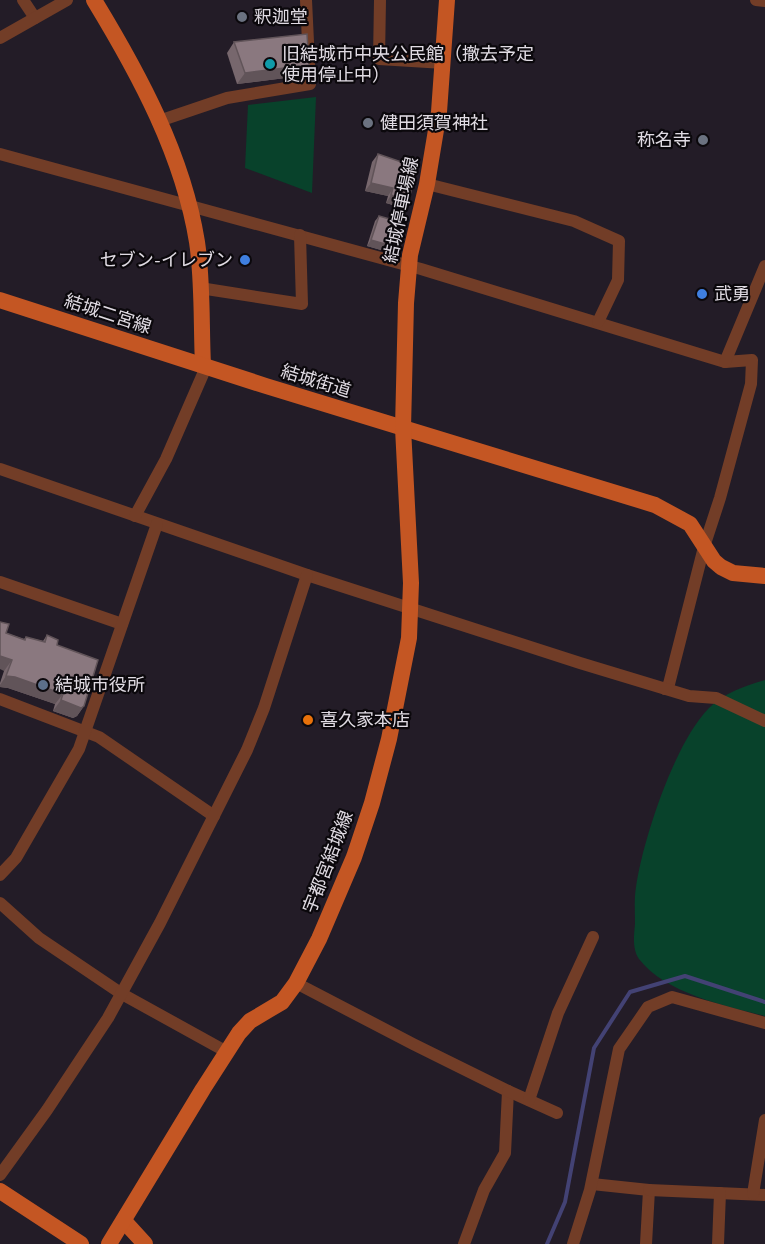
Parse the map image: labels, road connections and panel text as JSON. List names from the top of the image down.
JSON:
{
  "streets": {
    "main road": [
      "結城停車場線",
      "結城二宮線",
      "結城街道",
      "宇都宮結城線"
    ]
  },
  "crossings": [
    ["結城停車場線", "結城街道"],
    ["結城停車場線", "宇都宮結城線"],
    ["結城二宮線", "結城街道"],
    ["結城街道", "宇都宮結城線"]
  ],
  "places": [
    "釈迦堂",
    "旧結城市中央公民館（撤去予定 使用停止中）",
    "健田須賀神社",
    "称名寺",
    "セブン-イレブン",
    "武勇",
    "結城市役所",
    "喜久家本店"
  ]
}
